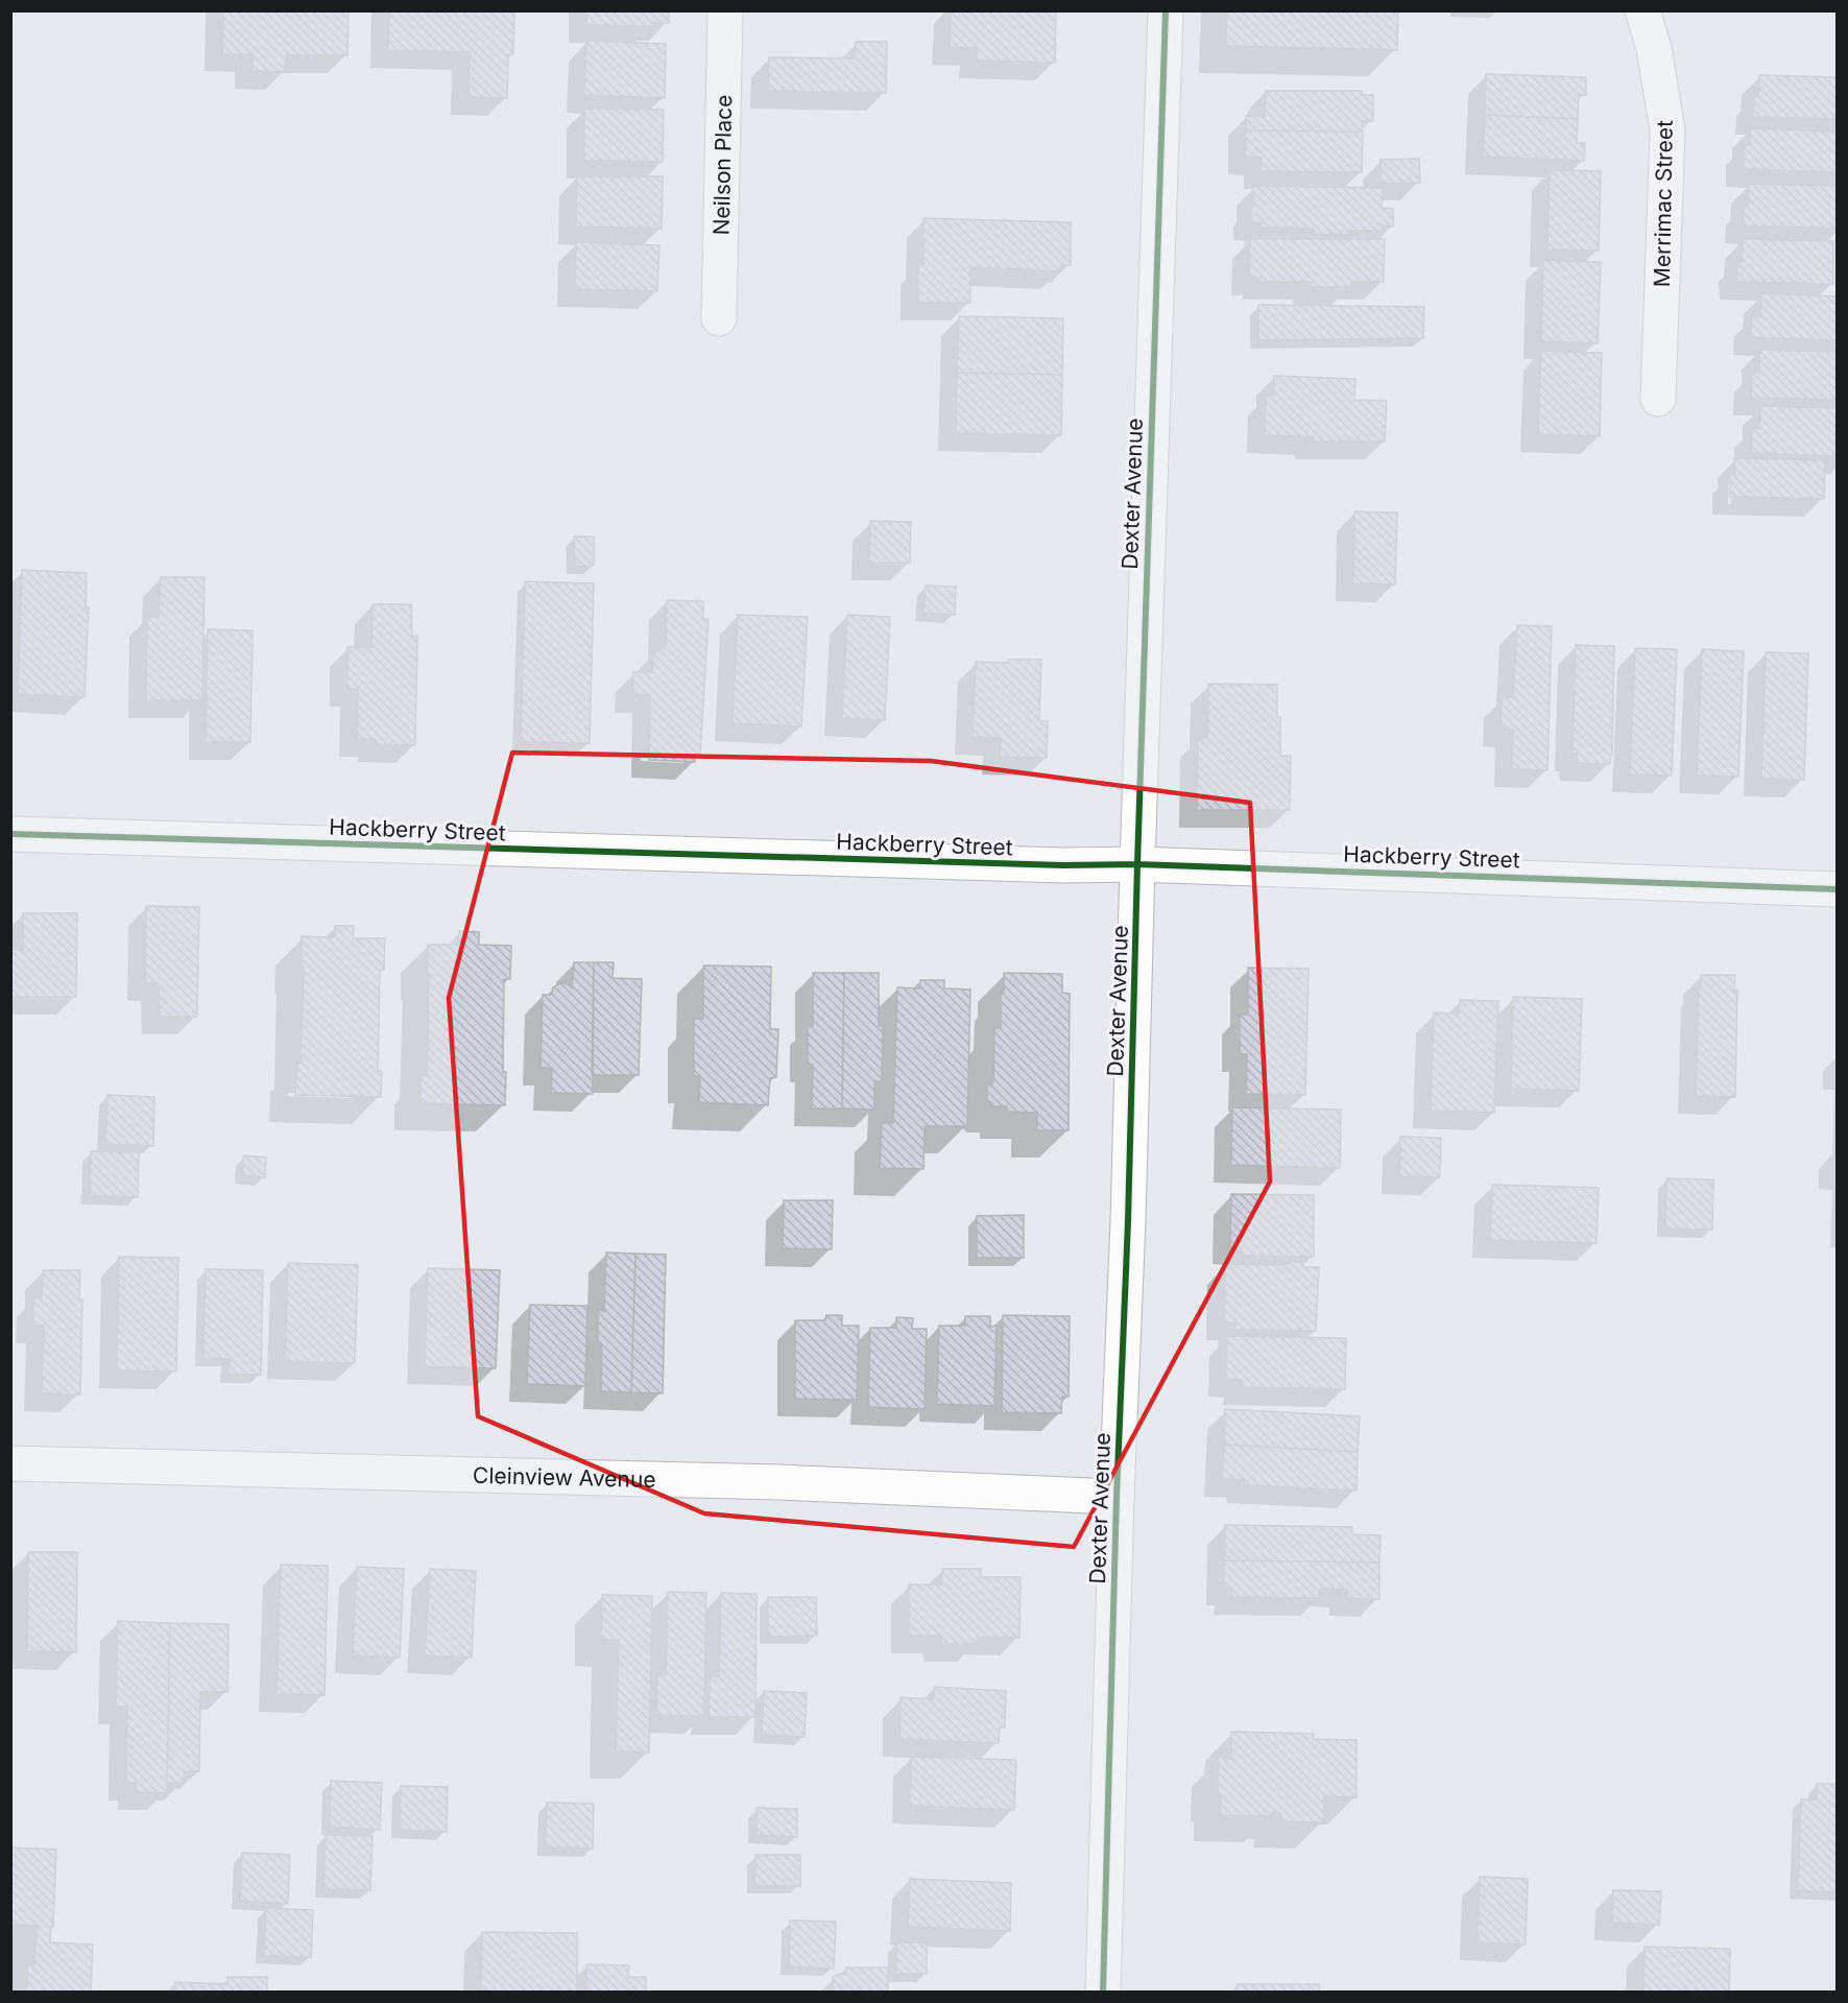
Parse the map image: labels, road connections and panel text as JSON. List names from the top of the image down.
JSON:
{
  "streets": {
    "street": [
      "Neilson Place",
      "Merrimac Street",
      "Dexter Avenue",
      "Hackberry Street",
      "Cleinview Avenue"
    ]
  },
  "crossings": [
    ["Dexter Avenue", "Hackberry Street"],
    ["Dexter Avenue", "Cleinview Avenue"]
  ]
}
